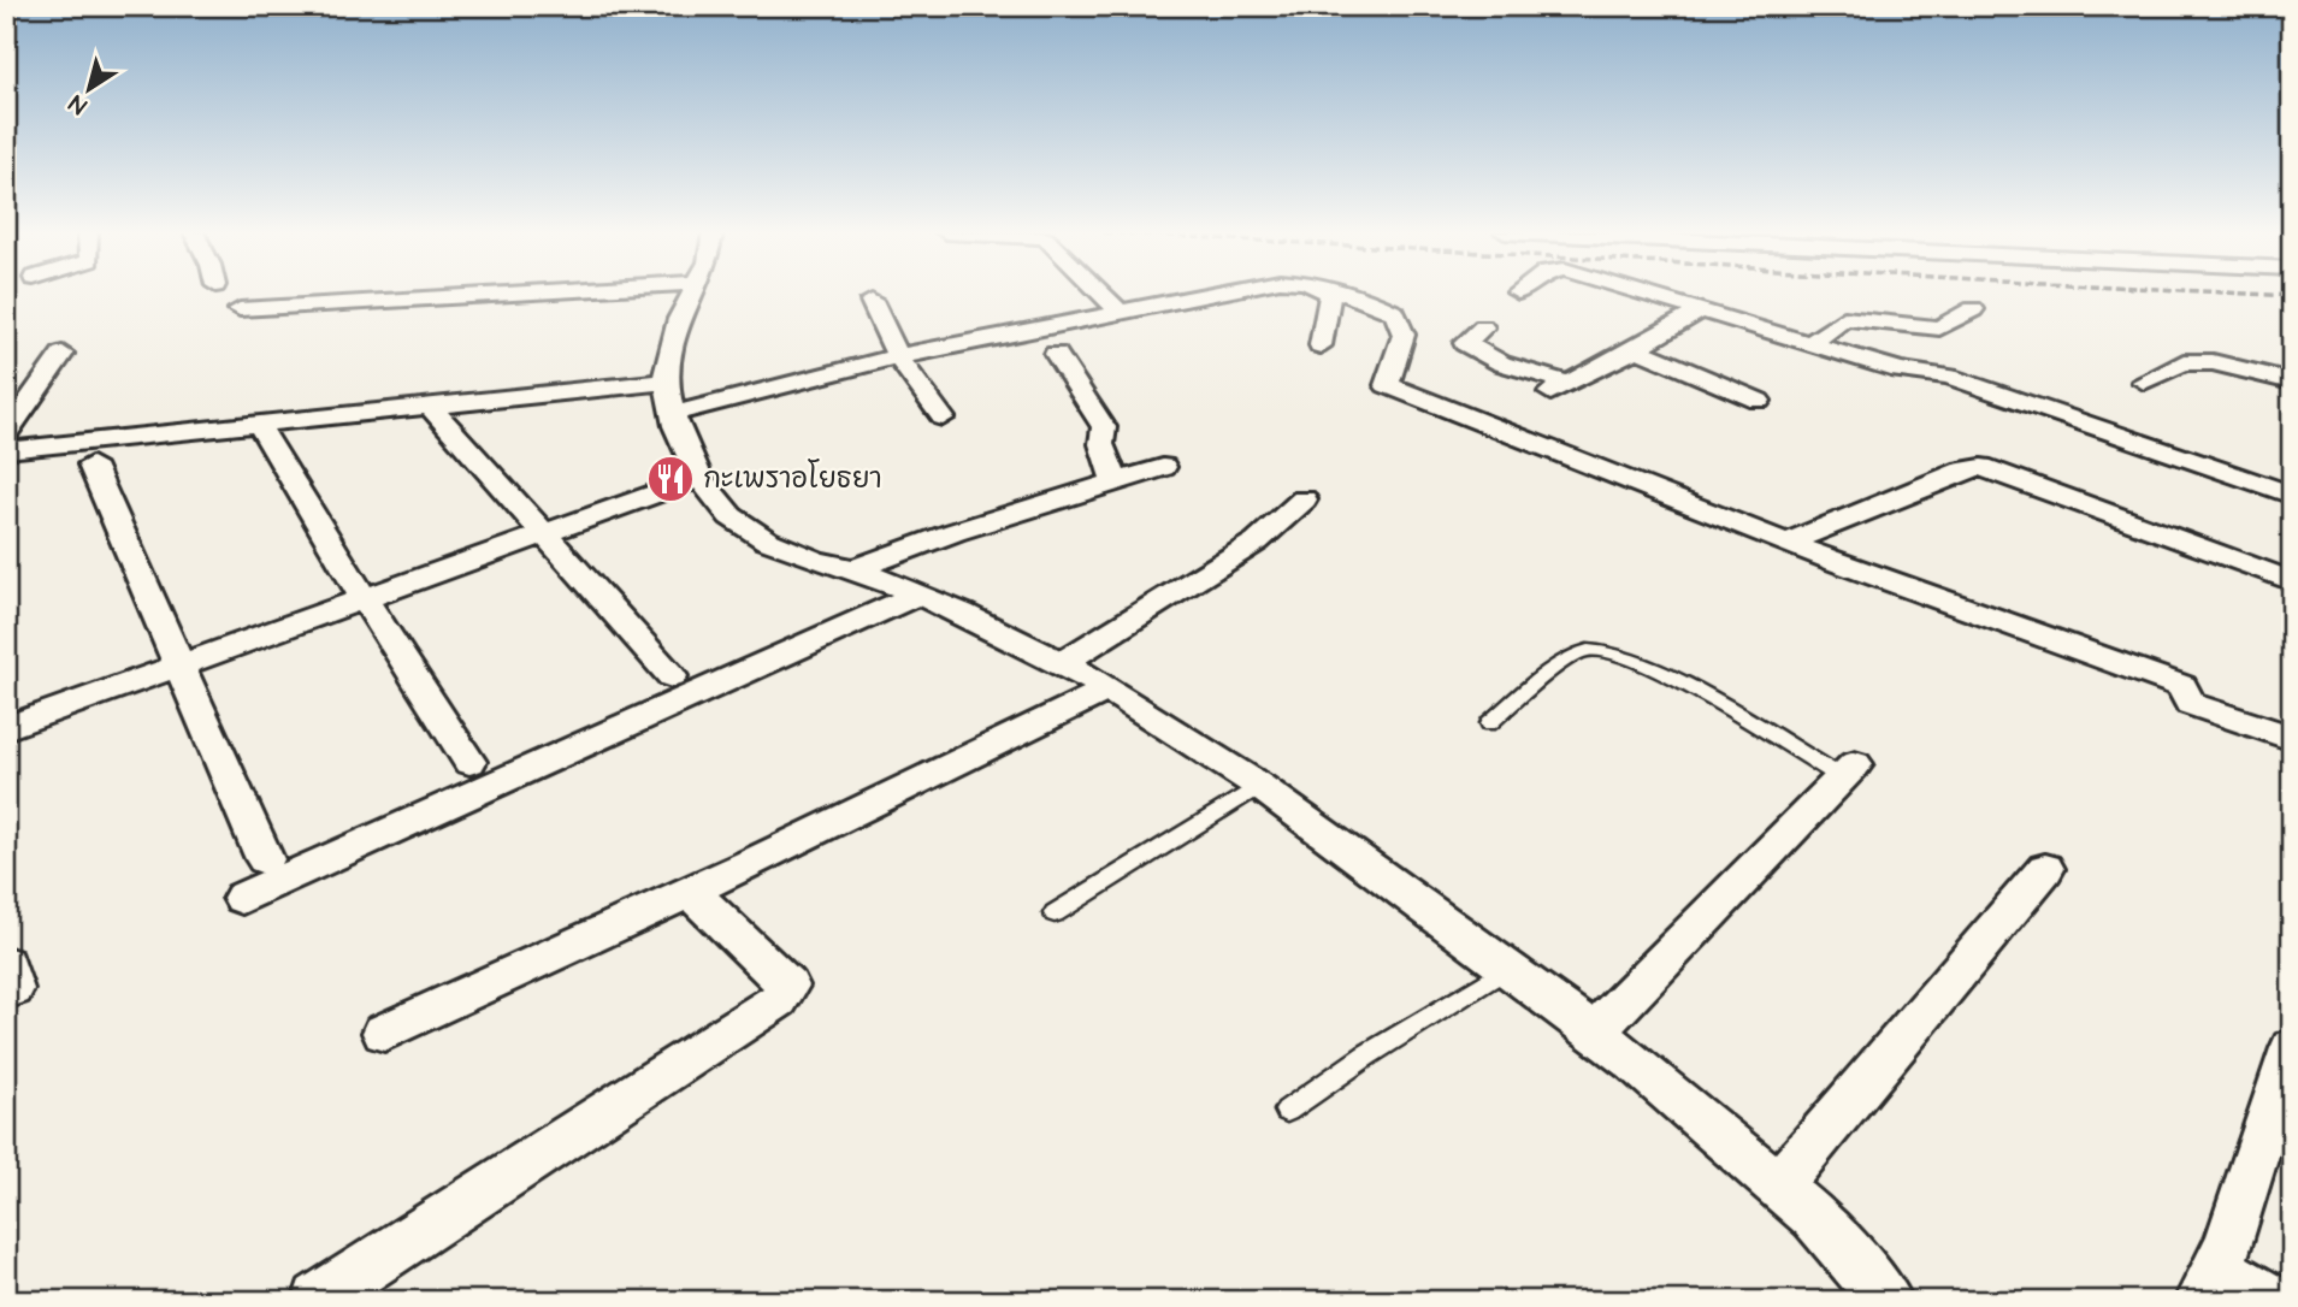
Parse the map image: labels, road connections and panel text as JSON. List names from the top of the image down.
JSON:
{
  "places": {
    "restaurant": ["กะเพราอโยธยา"]
  },
  "north": "bottom left"
}
